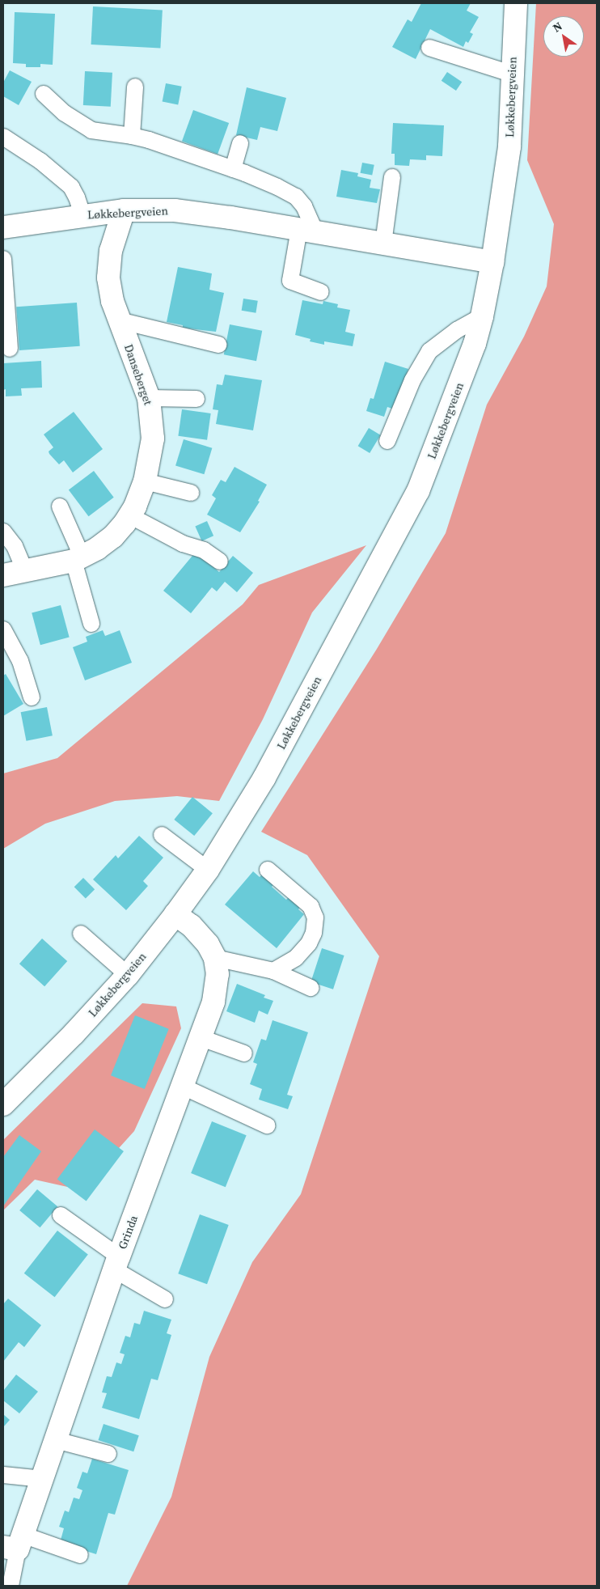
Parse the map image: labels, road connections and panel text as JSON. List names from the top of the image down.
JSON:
{
  "streets": {
    "street": ["Løkkebergveien", "Danseberget", "Grinda"]
  },
  "crossings": [
    ["Løkkebergveien", "Danseberget"],
    ["Løkkebergveien", "Grinda"]
  ],
  "north": "top left"
}
